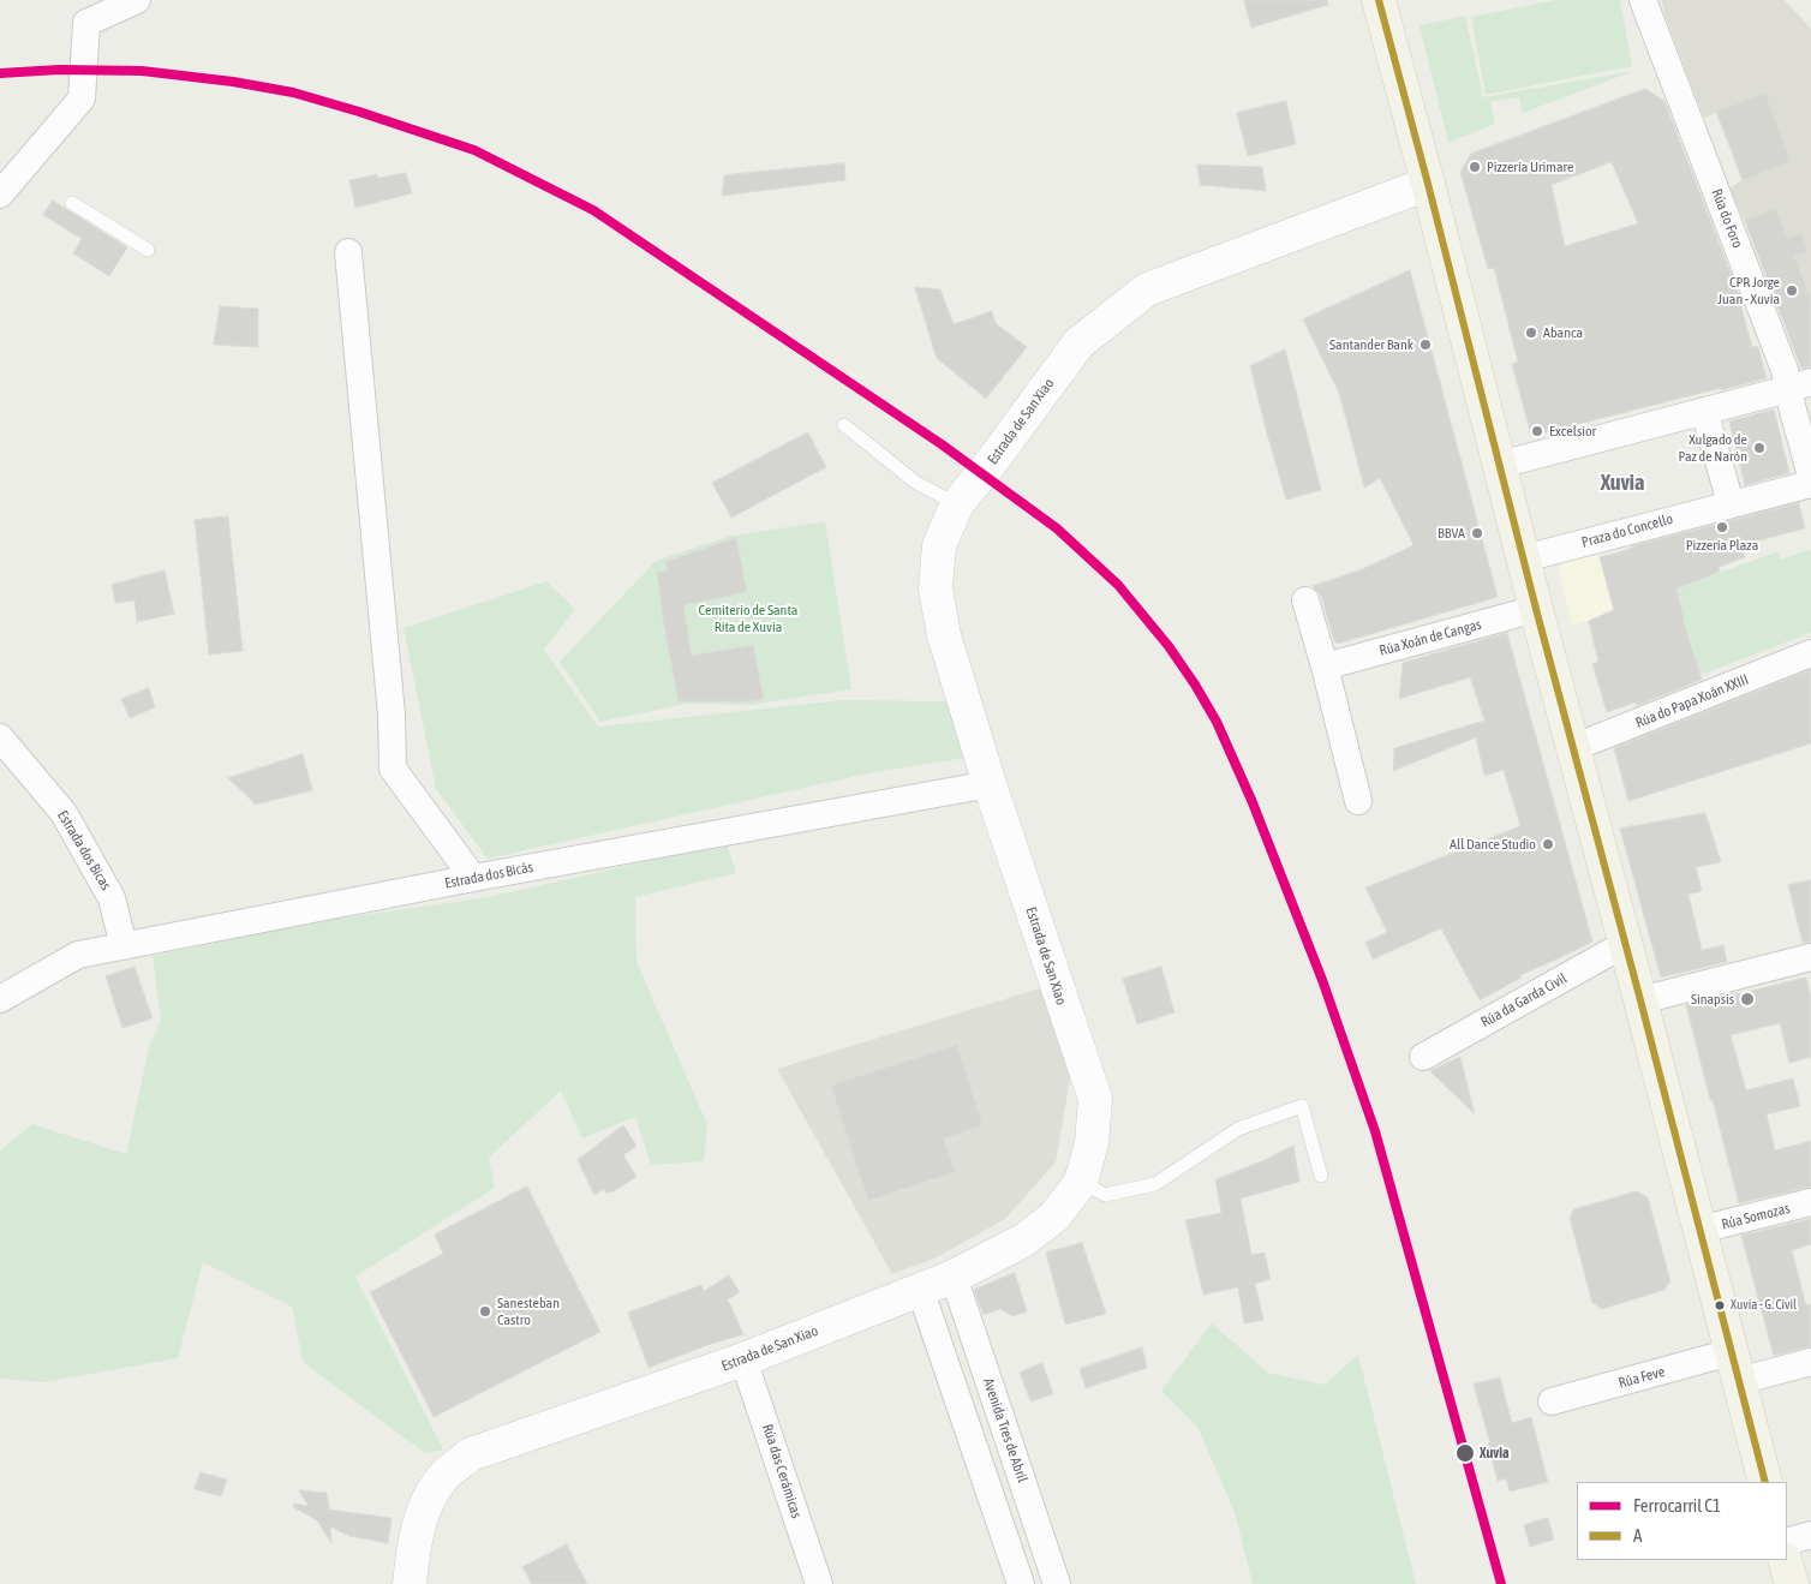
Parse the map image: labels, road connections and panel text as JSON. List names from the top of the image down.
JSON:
{
  "streets": {
    "street": [
      "Rúa do Foro",
      "Estrada de San Xiao",
      "Praza do Concello",
      "Rúa Xoán de Cangas",
      "Rúa do Papa Xoán XXIII",
      "Estrada dos Bicas",
      "Estrada dos Bicás",
      "Rúa da Garda Civil",
      "Rúa Somozas",
      "Rúa Feve",
      "Avenida Tres de Abril",
      "Rúa das Cerámicas"
    ]
  },
  "crossings": [
    ["Estrada de San Xiao", "Estrada dos Bicás"],
    ["Estrada de San Xiao", "Avenida Tres de Abril"],
    ["Estrada de San Xiao", "Rúa das Cerámicas"],
    ["Estrada dos Bicas", "Estrada dos Bicás"]
  ],
  "districts": ["Xuvia"],
  "parks": ["Cemiterio de Santa Rita de Xuvia"],
  "places": [
    "Pizzería Urimare",
    "CPR Jorge Juan - Xuvia",
    "Abanca",
    "Santander Bank",
    "Excelsior",
    "Xulgado de Paz de Narón",
    "Pizzería Plaza",
    "BBVA",
    "All Dance Studio",
    "Sinapsis",
    "Xuvia - G. Civil",
    "Sanesteban Castro",
    "Xuvia"
  ],
  "lines": ["transit line A", "rail line C1"],
  "legend": ["Ferrocarril C1", "A"]
}
